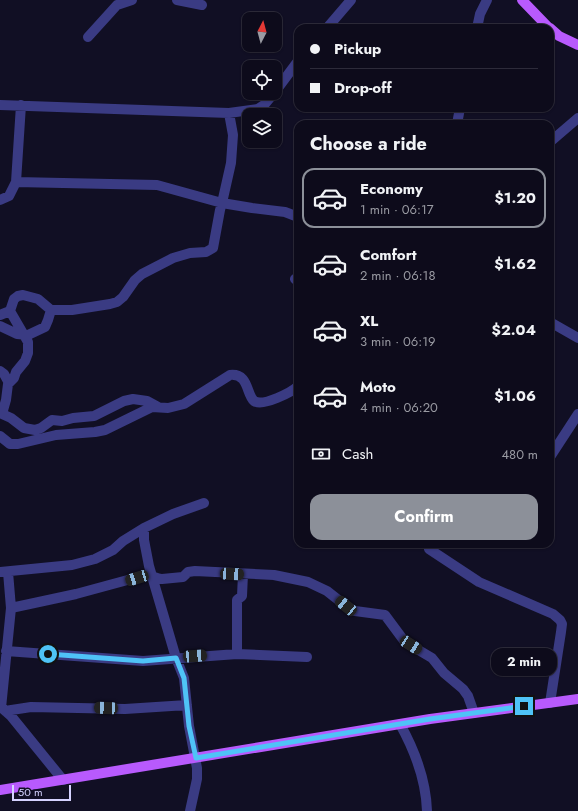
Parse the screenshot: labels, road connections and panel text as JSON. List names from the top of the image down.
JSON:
{
  "scale_bar": "50 m",
  "north": "top",
  "page": {
    "banner": ["Pickup", "Drop-off"],
    "heading": "Choose a ride",
    "list": [
      {
        "name": "Economy",
        "note": "1 min · 06:17",
        "value": "$1.20"
      },
      {
        "name": "Comfort",
        "note": "2 min · 06:18",
        "value": "$1.62"
      },
      {
        "name": "XL",
        "note": "3 min · 06:19",
        "value": "$2.04"
      },
      {
        "name": "Moto",
        "note": "4 min · 06:20",
        "value": "$1.06"
      }
    ],
    "pay": ["Cash", "480 m"],
    "buttons": "Confirm",
    "bubble": "2 min",
    "scale": "50 m"
  }
}
